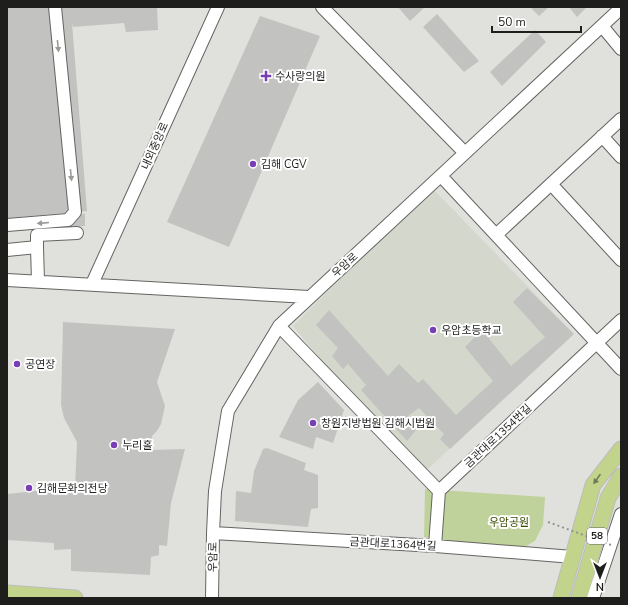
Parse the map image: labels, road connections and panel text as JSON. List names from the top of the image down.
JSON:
{
  "streets": {
    "main road": ["58"],
    "street": [
      "내외중앙로",
      "우암로",
      "금관대로1354번길",
      "금관대로1364번길"
    ]
  },
  "crossings": [
    ["우암로", "금관대로1364번길"]
  ],
  "parks": ["우암공원"],
  "places": {
    "health": ["수사랑의원"],
    "other": [
      "김해 CGV",
      "우암초등학교",
      "공연장",
      "창원지방법원 김해시법원",
      "누리홀",
      "김해문화의전당"
    ]
  },
  "scale_bar": "50 m",
  "north": "bottom"
}
